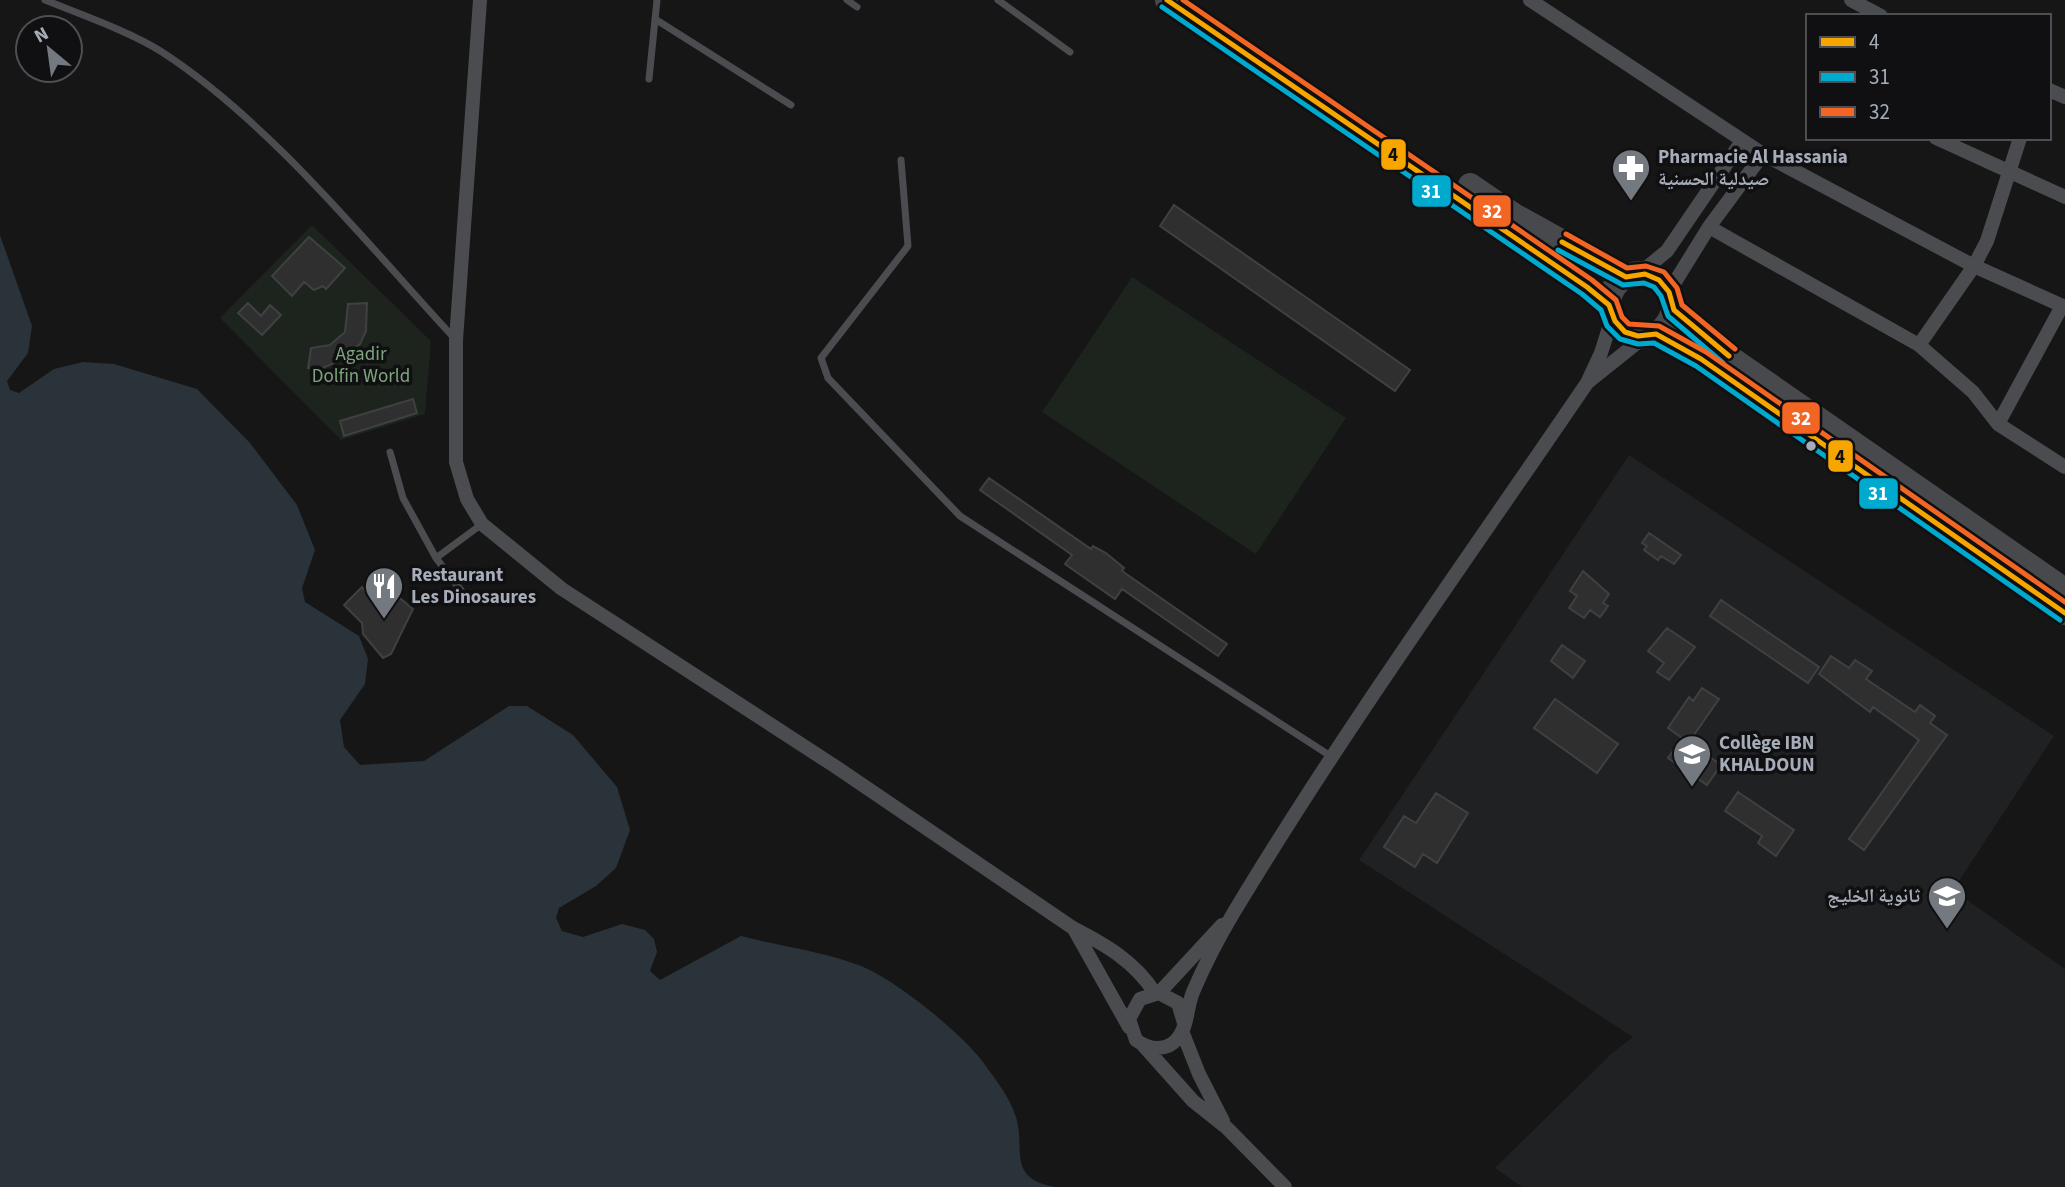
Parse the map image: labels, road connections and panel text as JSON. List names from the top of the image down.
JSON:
{
  "parks": ["Agadir Dolfin World"],
  "places": {
    "pharmacy": ["Pharmacie Al Hassania صيدلية الحسنية"],
    "restaurant": ["Restaurant Les Dinosaures"],
    "school or university": ["Collège IBN KHALDOUN", "ثانوية الخليج"]
  },
  "lines": ["transit line 4", "transit line 32", "transit line 31"],
  "legend": ["4", "31", "32"],
  "north": "top left"
}
